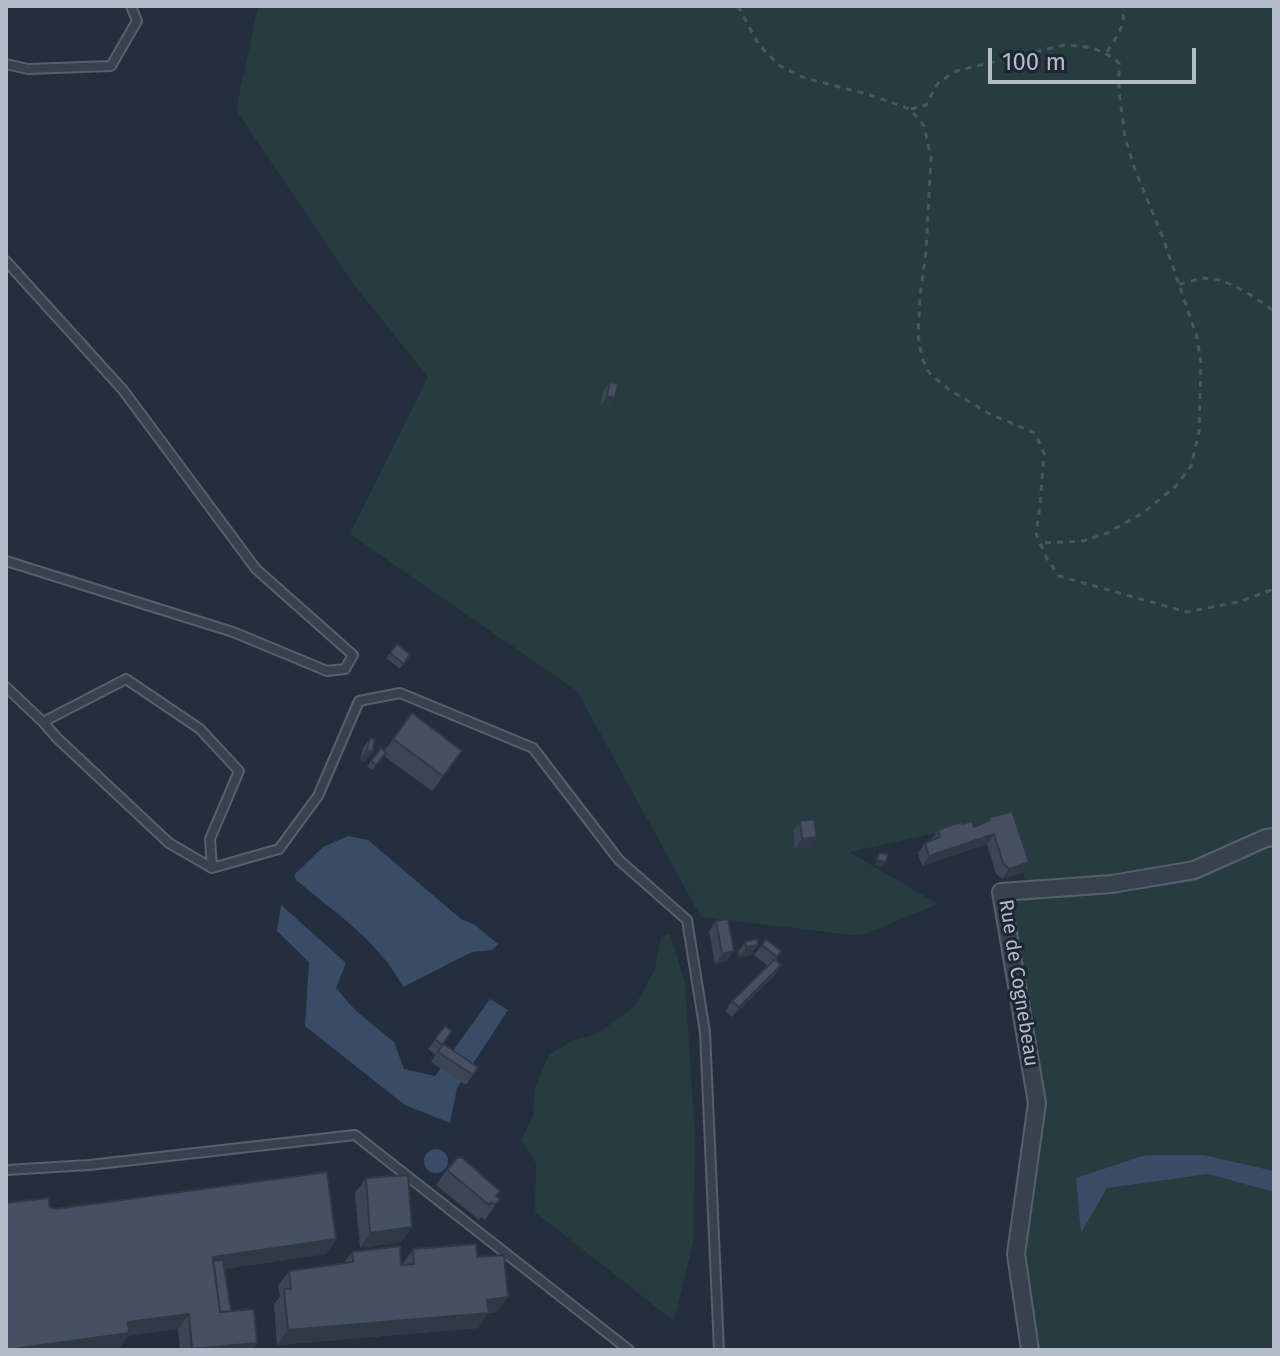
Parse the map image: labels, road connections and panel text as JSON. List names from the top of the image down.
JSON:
{
  "streets": {
    "street": ["Rue de Cognebeau"]
  },
  "scale_bar": "100 m"
}
